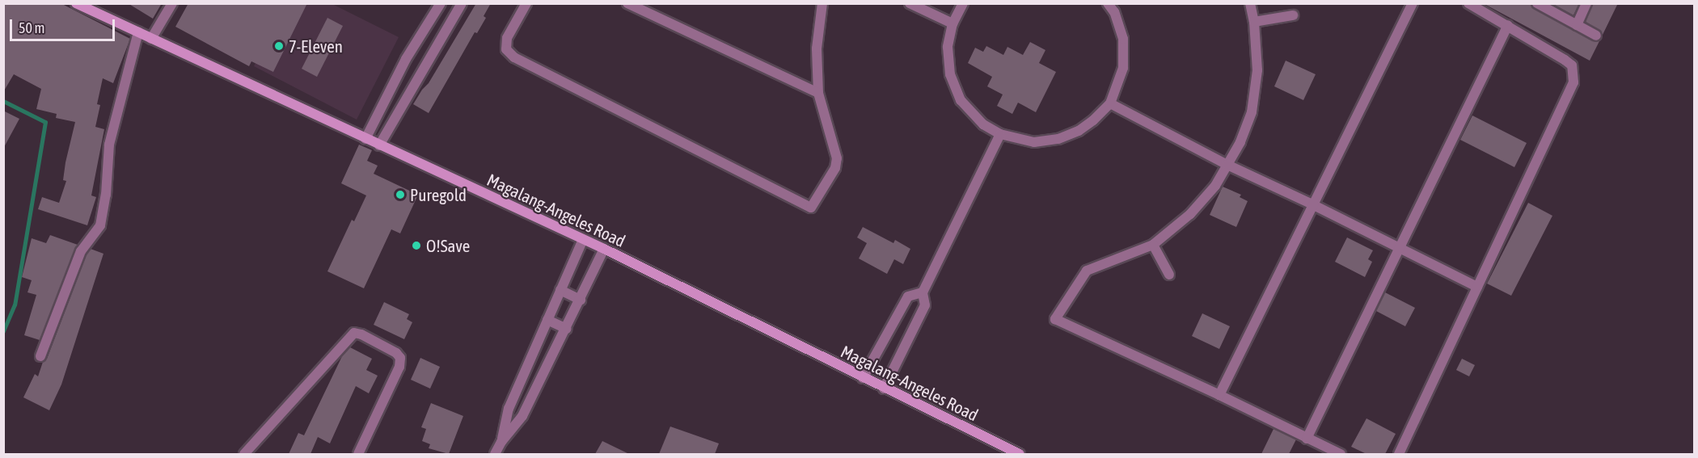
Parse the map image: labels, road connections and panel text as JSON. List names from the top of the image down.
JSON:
{
  "streets": {
    "main road": ["Magalang-Angeles Road"]
  },
  "places": ["7-Eleven", "Puregold", "O!Save"],
  "scale_bar": "50 m"
}
